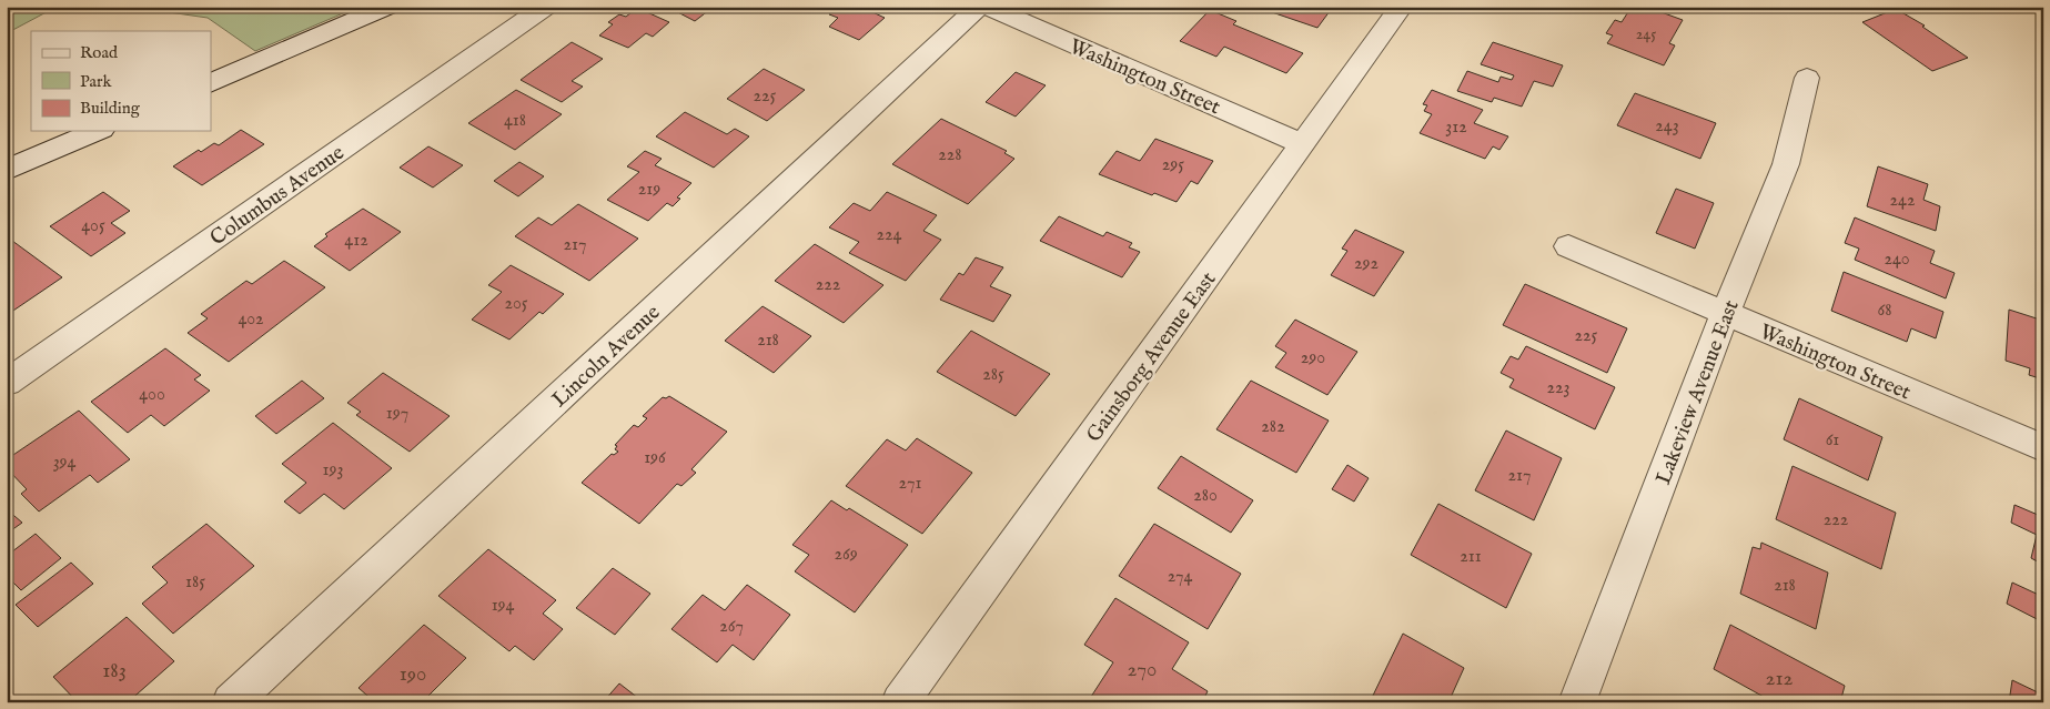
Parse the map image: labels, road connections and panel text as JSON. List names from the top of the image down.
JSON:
{
  "streets": {
    "street": [
      "Washington Street",
      "Columbus Avenue",
      "Lincoln Avenue",
      "Gainsborg Avenue East",
      "Lakeview Avenue East"
    ]
  },
  "crossings": [
    ["Washington Street", "Gainsborg Avenue East"],
    ["Washington Street", "Lakeview Avenue East"]
  ],
  "house_numbers": [
    "245",
    "225",
    "418",
    "243",
    "312",
    "228",
    "295",
    "219",
    "242",
    "405",
    "224",
    "412",
    "217",
    "240",
    "292",
    "222",
    "205",
    "68",
    "402",
    "225",
    "218",
    "290",
    "285",
    "223",
    "400",
    "197",
    "282",
    "61",
    "196",
    "394",
    "193",
    "217",
    "271",
    "280",
    "222",
    "269",
    "211",
    "274",
    "185",
    "218",
    "194",
    "267",
    "270",
    "183",
    "190",
    "212"
  ],
  "legend": ["Road", "Park", "Building"]
}
